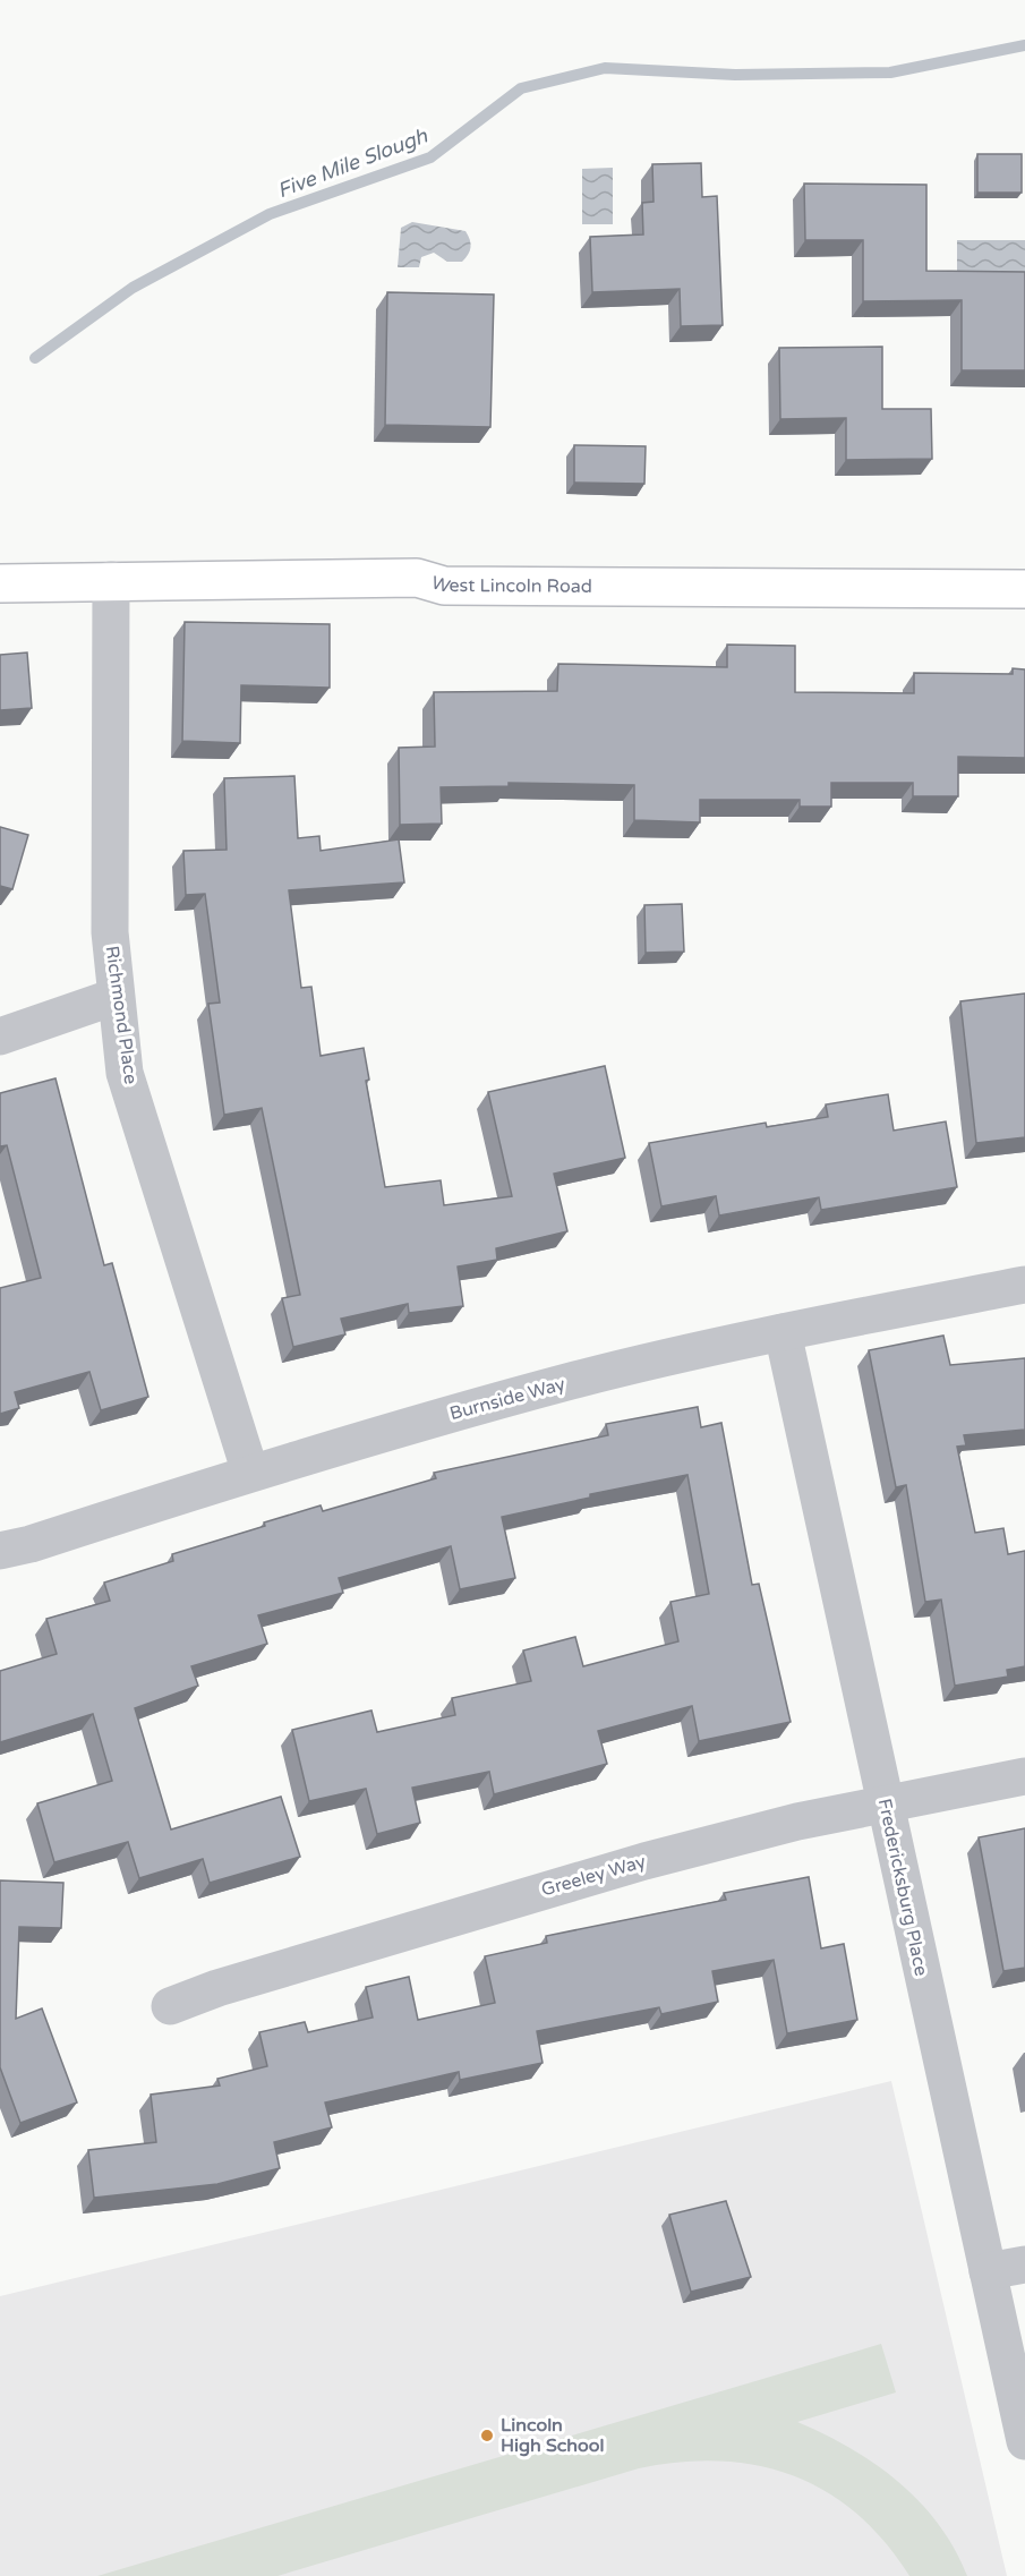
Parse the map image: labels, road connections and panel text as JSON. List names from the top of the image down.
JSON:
{
  "streets": {
    "street": [
      "West Lincoln Road",
      "Richmond Place",
      "Burnside Way",
      "Greeley Way",
      "Fredericksburg Place"
    ]
  },
  "crossings": [
    ["West Lincoln Road", "Richmond Place"],
    ["Richmond Place", "Burnside Way"],
    ["Burnside Way", "Fredericksburg Place"],
    ["Greeley Way", "Fredericksburg Place"]
  ],
  "water": ["Five Mile Slough"],
  "places": ["Lincoln High School"]
}
